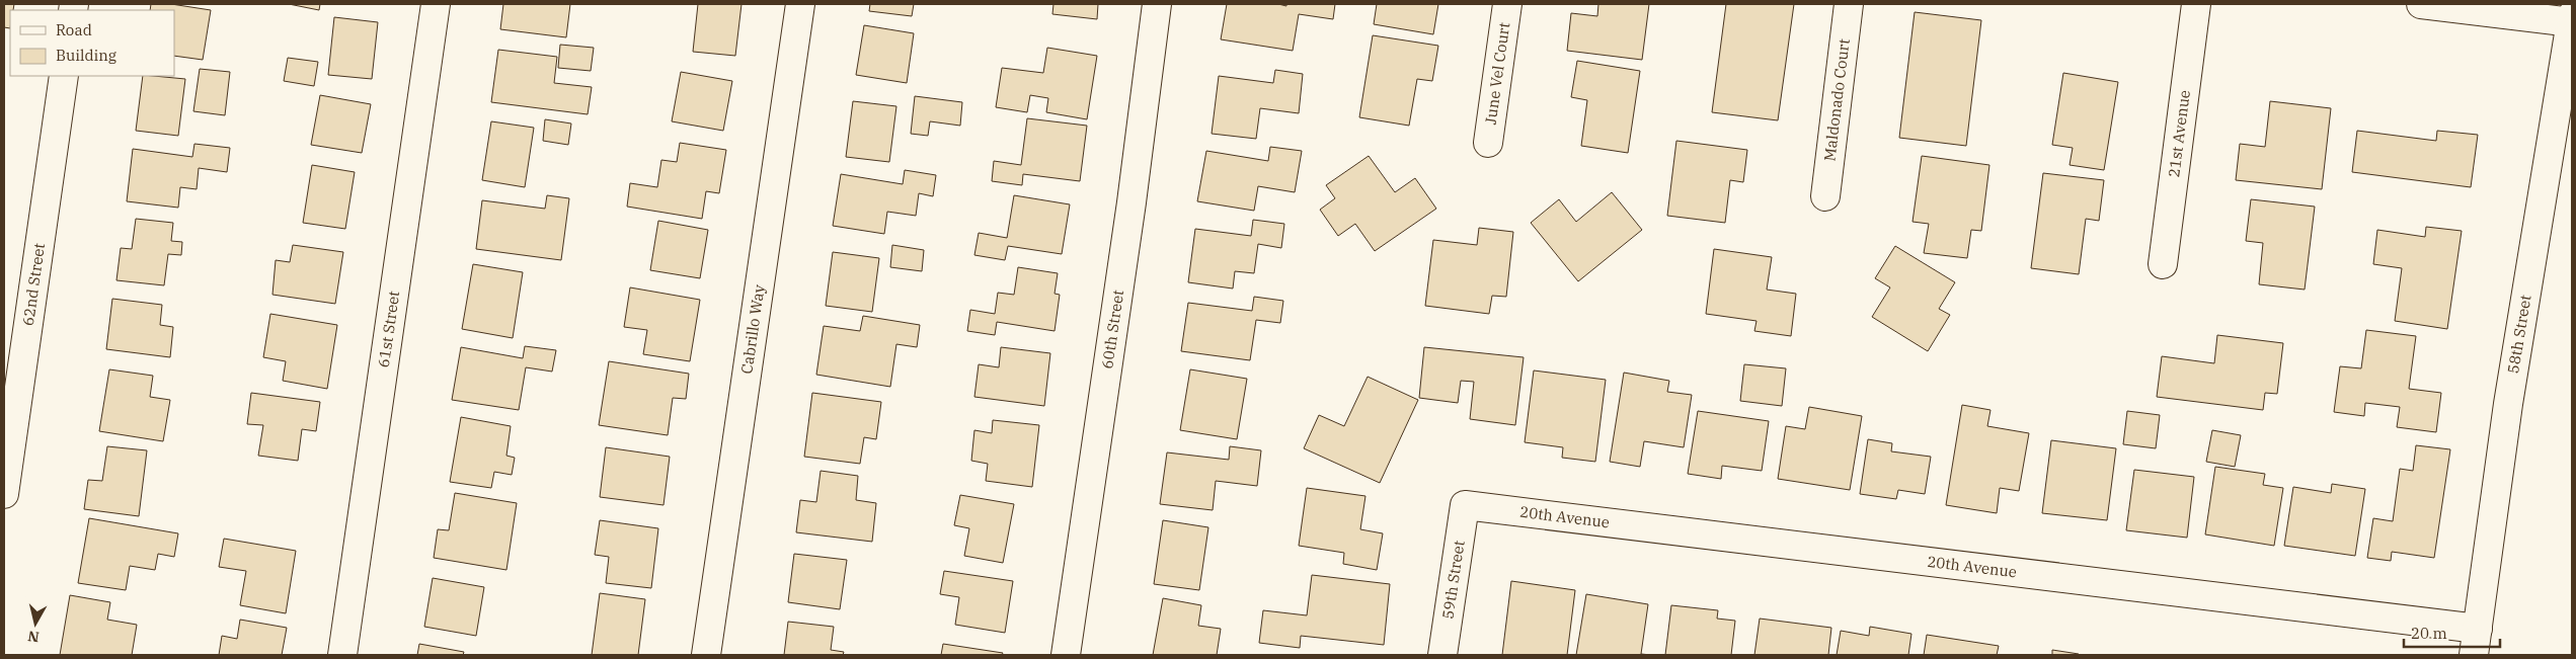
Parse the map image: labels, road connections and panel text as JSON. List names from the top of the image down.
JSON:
{
  "streets": {
    "street": [
      "June Vel Court",
      "Maldonado Court",
      "21st Avenue",
      "62nd Street",
      "61st Street",
      "Cabrillo Way",
      "60th Street",
      "58th Street",
      "20th Avenue",
      "59th Street"
    ]
  },
  "crossings": [
    ["58th Street", "20th Avenue"],
    ["20th Avenue", "59th Street"]
  ],
  "legend": ["Road", "Building"],
  "scale_bar": "20 m",
  "north": "bottom"
}
